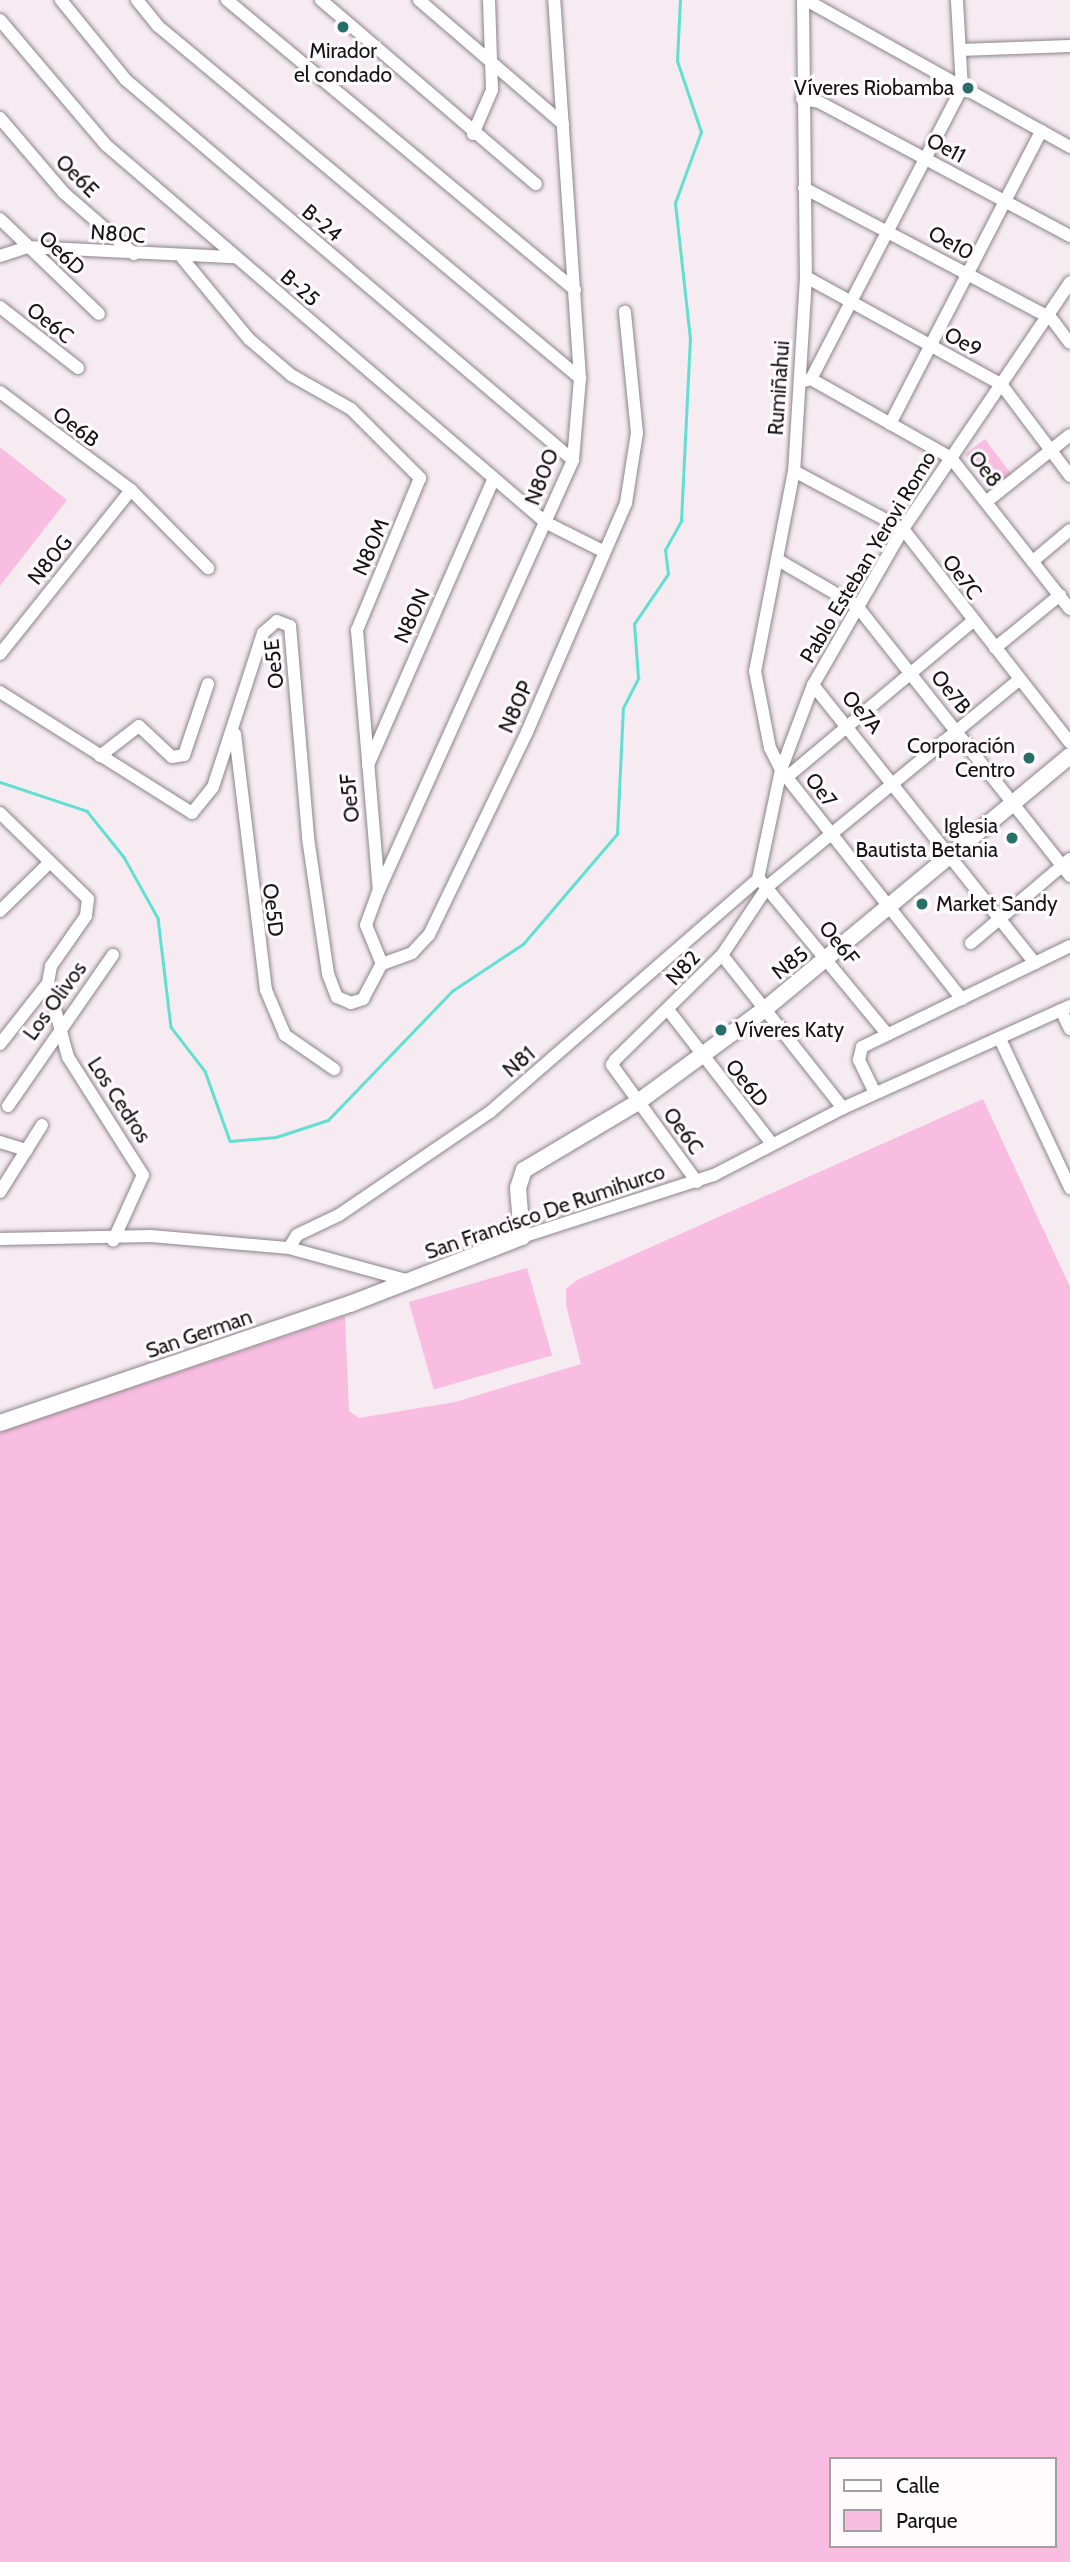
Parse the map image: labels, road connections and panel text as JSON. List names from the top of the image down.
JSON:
{
  "streets": {
    "main road": ["N85", "San Francisco De Rumihurco", "San German"],
    "street": [
      "Oe11",
      "Oe6E",
      "B-24",
      "N80C",
      "Oe10",
      "Oe6D",
      "B-25",
      "Oe6C",
      "Oe9",
      "Rumiñahui",
      "Oe6B",
      "Oe8",
      "N80O",
      "N80M",
      "Pablo Esteban Yerovi Romo",
      "N80G",
      "Oe7C",
      "N80N",
      "Oe5E",
      "Oe7B",
      "N80P",
      "Oe7A",
      "Oe7",
      "Oe5F",
      "Oe5D",
      "Oe6F",
      "N82",
      "Los Olivos",
      "N81",
      "Los Cedros"
    ]
  },
  "crossings": [
    ["Oe11", "Rumiñahui"],
    ["Oe6E", "N80C"],
    ["B-24", "N80O"],
    ["N80C", "Oe6D"],
    ["N80C", "B-25"],
    ["N80C", "N80M"],
    ["Oe10", "Rumiñahui"],
    ["Oe10", "Pablo Esteban Yerovi Romo"],
    ["Oe6D", "N85"],
    ["Oe6D", "N82"],
    ["Oe6D", "San Francisco De Rumihurco"],
    ["B-25", "N80O"],
    ["B-25", "N80N"],
    ["B-25", "N80P"],
    ["Oe6C", "N85"],
    ["Oe6C", "N82"],
    ["Oe6C", "San Francisco De Rumihurco"],
    ["Oe9", "Rumiñahui"],
    ["Oe9", "Pablo Esteban Yerovi Romo"],
    ["Rumiñahui", "Oe8"],
    ["Rumiñahui", "Pablo Esteban Yerovi Romo"],
    ["Rumiñahui", "Oe7C"],
    ["Rumiñahui", "Oe7B"],
    ["Rumiñahui", "Oe7"],
    ["Oe6B", "N80G"],
    ["Oe8", "Pablo Esteban Yerovi Romo"],
    ["N80O", "Oe5F"],
    ["N80M", "Oe5F"],
    ["Pablo Esteban Yerovi Romo", "Oe7C"],
    ["Pablo Esteban Yerovi Romo", "Oe7B"],
    ["Pablo Esteban Yerovi Romo", "Oe7A"],
    ["Pablo Esteban Yerovi Romo", "Oe7"],
    ["Pablo Esteban Yerovi Romo", "Oe6F"],
    ["Pablo Esteban Yerovi Romo", "N82"],
    ["Pablo Esteban Yerovi Romo", "N81"],
    ["Oe7C", "N81"],
    ["N80N", "Oe5F"],
    ["Oe5E", "N80P"],
    ["Oe5E", "Oe5F"],
    ["Oe5E", "Oe5D"],
    ["Oe7B", "N85"],
    ["Oe7B", "N81"],
    ["N80P", "Oe5F"],
    ["Oe7A", "N85"],
    ["Oe7A", "N81"],
    ["Oe7", "N85"],
    ["Oe7", "N81"],
    ["Oe6F", "N85"],
    ["Oe6F", "N82"],
    ["Oe6F", "N81"],
    ["N85", "N82"],
    ["N85", "San Francisco De Rumihurco"],
    ["N82", "N81"],
    ["Los Olivos", "Los Cedros"],
    ["N81", "San Francisco De Rumihurco"],
    ["Los Cedros", "San Francisco De Rumihurco"],
    ["San Francisco De Rumihurco", "San German"]
  ],
  "places": [
    "Mirador el condado",
    "Víveres Riobamba",
    "Corporación Centro",
    "Iglesia Bautista Betania",
    "Market Sandy",
    "Víveres Katy"
  ],
  "legend": ["Calle", "Parque"]
}
